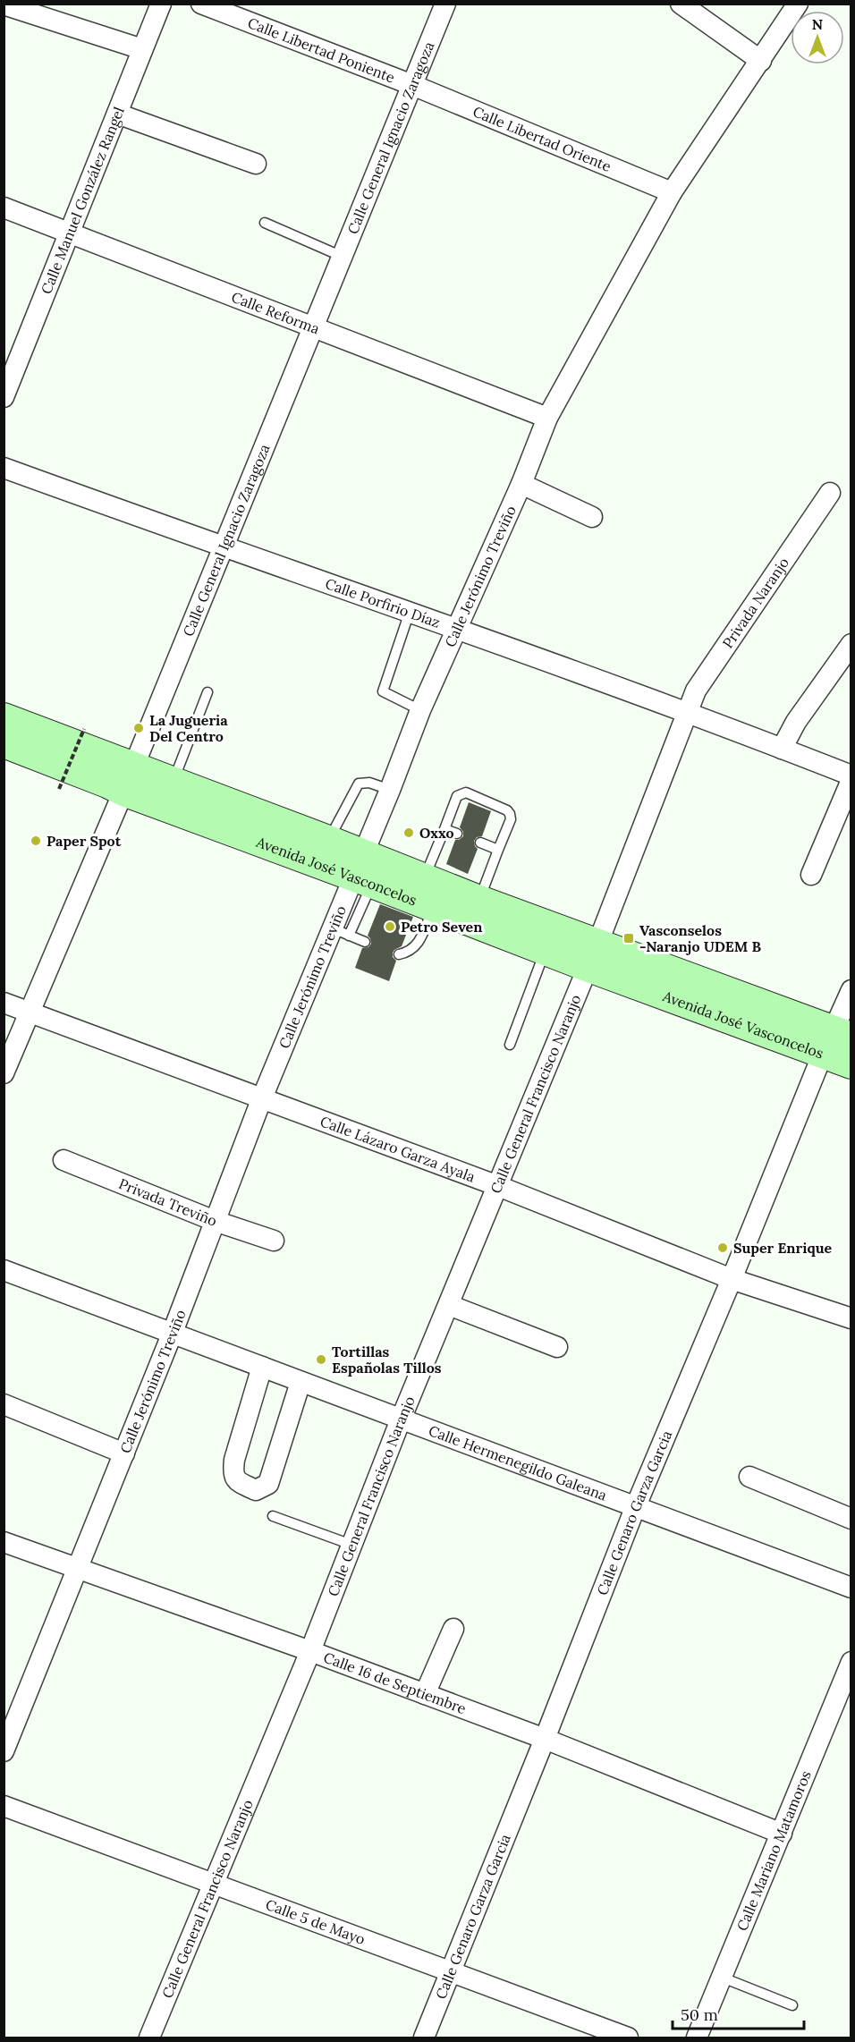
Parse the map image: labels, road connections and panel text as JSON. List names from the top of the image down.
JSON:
{
  "streets": {
    "main road": ["Avenida José Vasconcelos"],
    "street": [
      "Calle Libertad Poniente",
      "Calle General Ignacio Zaragoza",
      "Calle Libertad Oriente",
      "Calle Manuel González Rangel",
      "Calle Reforma",
      "Calle Jerónimo Treviño",
      "Privada Naranjo",
      "Calle Porfirio Díaz",
      "Calle General Francisco Naranjo",
      "Calle Lázaro Garza Ayala",
      "Privada Treviño",
      "Calle Hermenegildo Galeana",
      "Calle Genaro Garza Garcia",
      "Calle 16 de Septiembre",
      "Calle Mariano Matamoros",
      "Calle 5 de Mayo"
    ]
  },
  "crossings": [
    ["Calle Libertad Poniente", "Calle General Ignacio Zaragoza"],
    ["Calle Libertad Poniente", "Calle Libertad Oriente"],
    ["Calle General Ignacio Zaragoza", "Calle Libertad Oriente"],
    ["Calle General Ignacio Zaragoza", "Calle Reforma"],
    ["Calle General Ignacio Zaragoza", "Calle Porfirio Díaz"],
    ["Calle General Ignacio Zaragoza", "Avenida José Vasconcelos"],
    ["Calle General Ignacio Zaragoza", "Calle Lázaro Garza Ayala"],
    ["Calle Libertad Oriente", "Calle Jerónimo Treviño"],
    ["Calle Manuel González Rangel", "Calle Reforma"],
    ["Calle Reforma", "Calle Jerónimo Treviño"],
    ["Calle Jerónimo Treviño", "Calle Porfirio Díaz"],
    ["Calle Jerónimo Treviño", "Avenida José Vasconcelos"],
    ["Calle Jerónimo Treviño", "Calle Lázaro Garza Ayala"],
    ["Calle Jerónimo Treviño", "Privada Treviño"],
    ["Calle Jerónimo Treviño", "Calle Hermenegildo Galeana"],
    ["Calle Jerónimo Treviño", "Calle 16 de Septiembre"],
    ["Privada Naranjo", "Calle Porfirio Díaz"],
    ["Privada Naranjo", "Calle General Francisco Naranjo"],
    ["Calle Porfirio Díaz", "Calle General Francisco Naranjo"],
    ["Avenida José Vasconcelos", "Calle General Francisco Naranjo"],
    ["Avenida José Vasconcelos", "Calle Genaro Garza Garcia"],
    ["Calle General Francisco Naranjo", "Calle Lázaro Garza Ayala"],
    ["Calle General Francisco Naranjo", "Calle Hermenegildo Galeana"],
    ["Calle General Francisco Naranjo", "Calle 16 de Septiembre"],
    ["Calle General Francisco Naranjo", "Calle 5 de Mayo"],
    ["Calle Lázaro Garza Ayala", "Calle Genaro Garza Garcia"],
    ["Calle Hermenegildo Galeana", "Calle Genaro Garza Garcia"],
    ["Calle Genaro Garza Garcia", "Calle 16 de Septiembre"],
    ["Calle Genaro Garza Garcia", "Calle 5 de Mayo"],
    ["Calle 16 de Septiembre", "Calle Mariano Matamoros"]
  ],
  "places": {
    "other": [
      "La Jugueria Del Centro",
      "Oxxo",
      "Paper Spot",
      "Petro Seven",
      "Super Enrique",
      "Tortillas Españolas Tillos"
    ],
    "transit": ["Vasconselos -Naranjo UDEM B"]
  },
  "scale_bar": "50 m",
  "north": "top"
}
